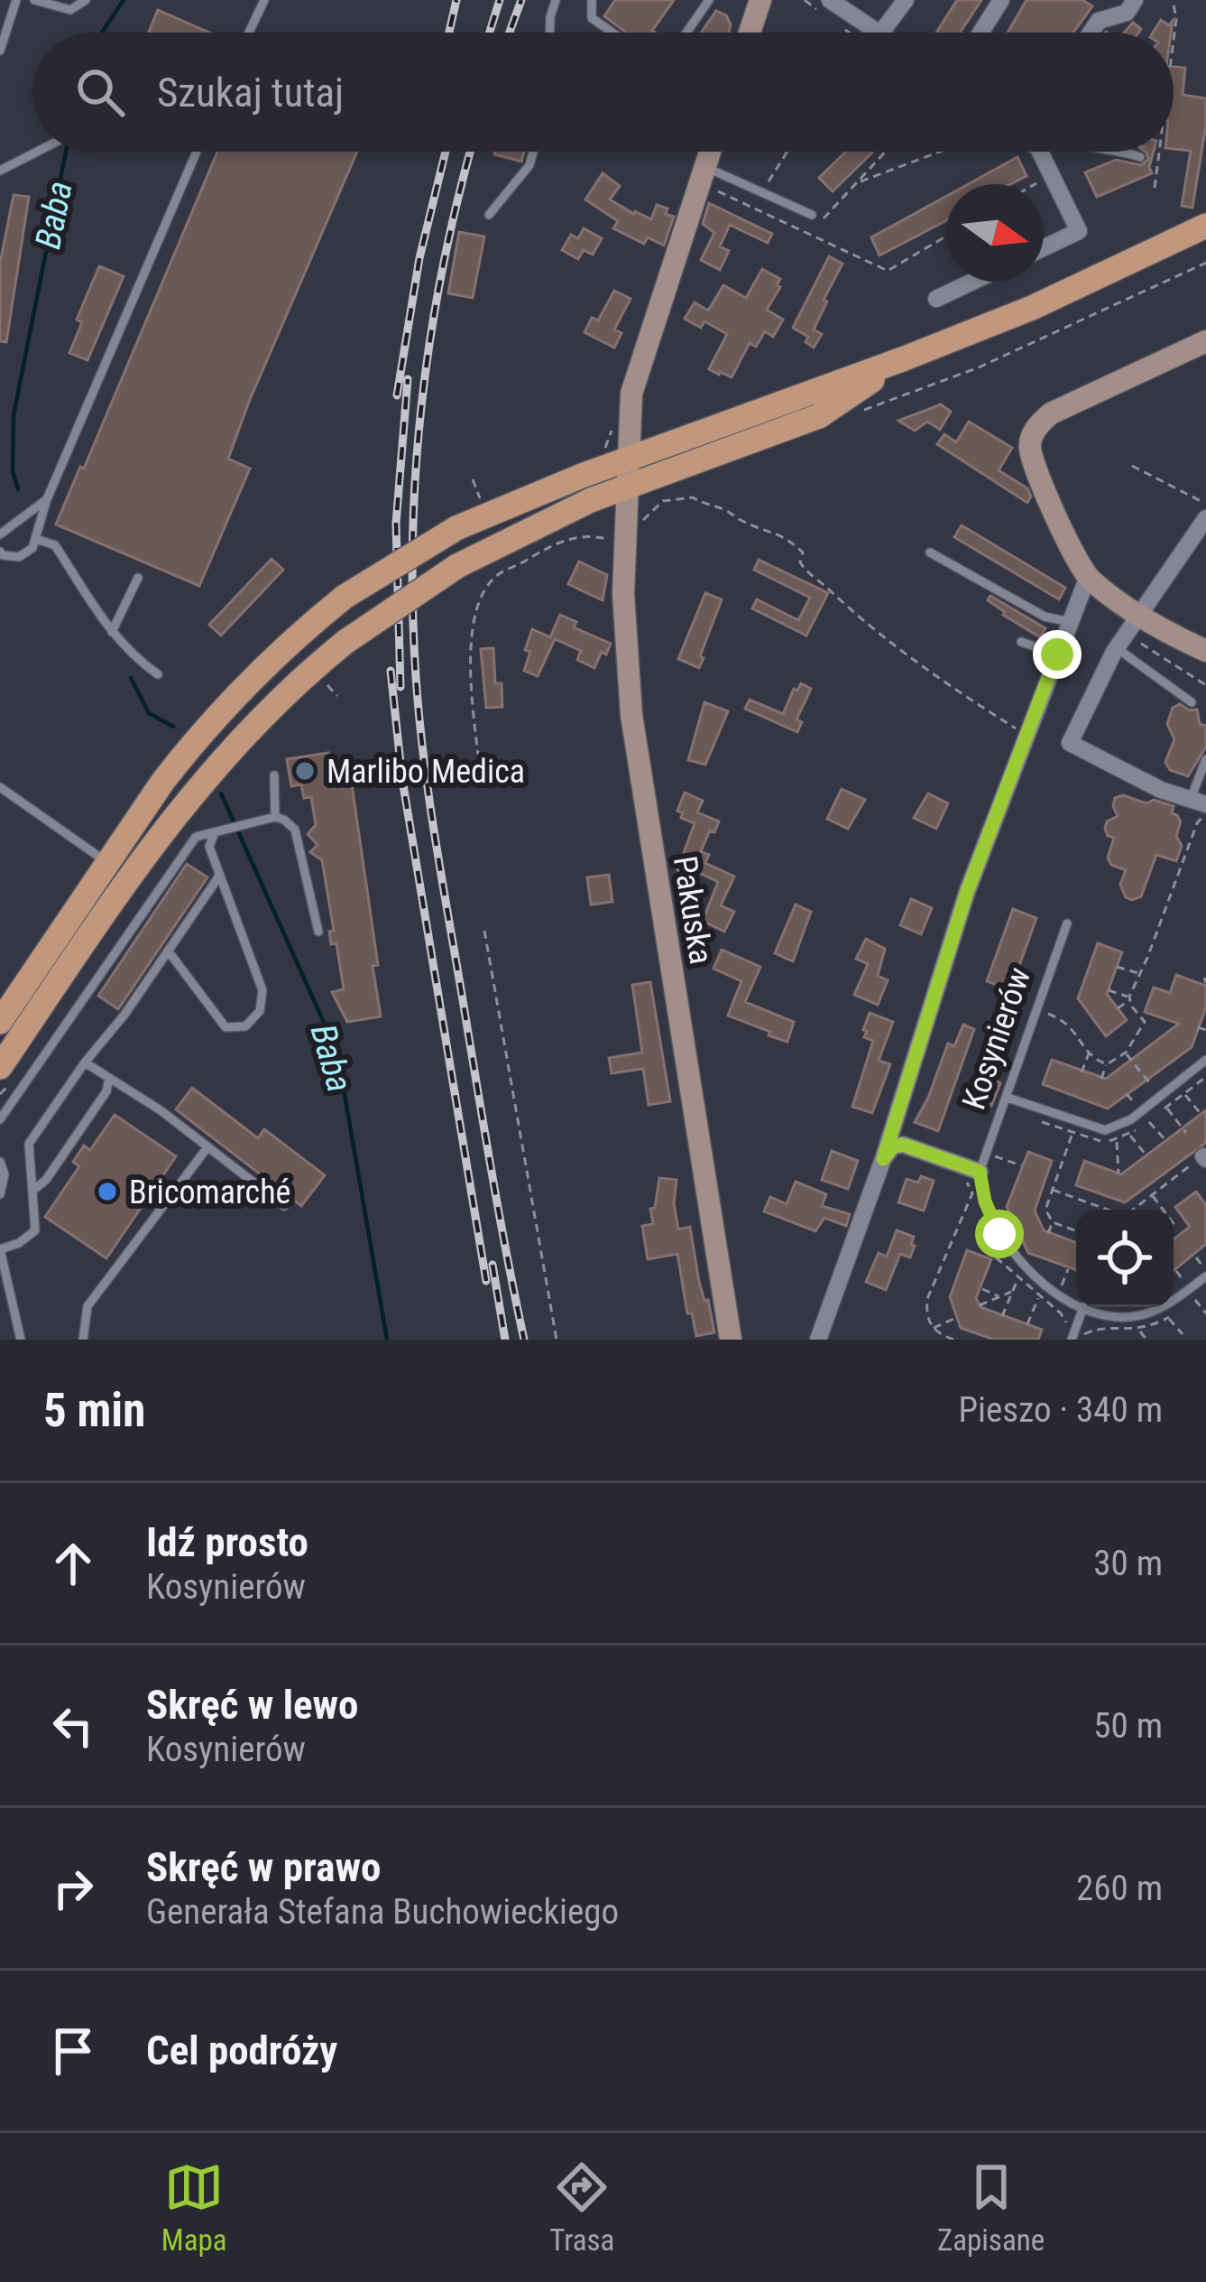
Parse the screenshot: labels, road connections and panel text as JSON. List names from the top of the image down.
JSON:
{
  "streets": {
    "street": ["Pakuska"],
    "lane": ["Kosynierów"]
  },
  "water": ["Baba"],
  "places": ["Marlibo Medica", "Bricomarché"],
  "north": "right",
  "page": {
    "search": "Szukaj tutaj",
    "heading": ["5 min", "Pieszo · 340 m"],
    "list": [
      ["Idź prosto", "Kosynierów", "30 m"],
      ["Skręć w lewo", "Kosynierów", "50 m"],
      ["Skręć w prawo", "Generała Stefana Buchowieckiego", "260 m"],
      "Cel podróży"
    ],
    "nav": ["Mapa", "Trasa", "Zapisane"]
  }
}
